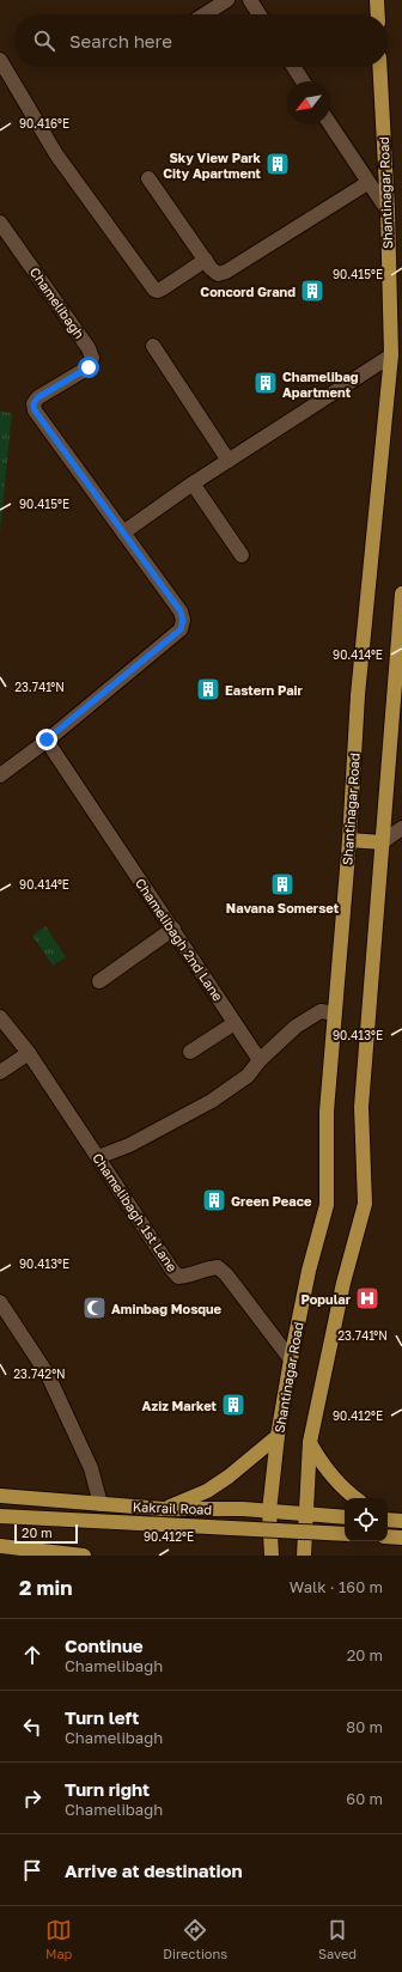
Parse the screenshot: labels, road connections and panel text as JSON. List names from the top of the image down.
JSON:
{
  "streets": {
    "main road": ["Shantinagar Road", "Kakrail Road"],
    "street": ["Chamelibagh", "Chamelibagh 2nd Lane", "Chamelibagh 1st Lane"]
  },
  "crossings": [
    ["Shantinagar Road", "Chamelibagh 1st Lane"],
    ["Shantinagar Road", "Kakrail Road"],
    ["Chamelibagh", "Chamelibagh 2nd Lane"]
  ],
  "places": {
    "building": [
      "Sky View Park City Apartment",
      "Concord Grand",
      "Chamelibag Apartment",
      "Eastern Pair",
      "Navana Somerset",
      "Green Peace",
      "Aziz Market"
    ],
    "hospital": ["Popular"],
    "mosque": ["Aminbag Mosque"]
  },
  "scale_bar": "20 m",
  "north": "bottom left",
  "page": {
    "search": "Search here",
    "scale": "20 m",
    "heading": ["2 min", "Walk · 160 m"],
    "list": [
      ["Continue", "Chamelibagh", "20 m"],
      ["Turn left", "Chamelibagh", "80 m"],
      ["Turn right", "Chamelibagh", "60 m"],
      "Arrive at destination"
    ],
    "nav": ["Map", "Directions", "Saved"]
  },
  "coordinates": [
    "90.416°E",
    "90.415°E",
    "90.414°E",
    "23.741°N",
    "90.413°E",
    "23.742°N",
    "90.412°E"
  ]
}
